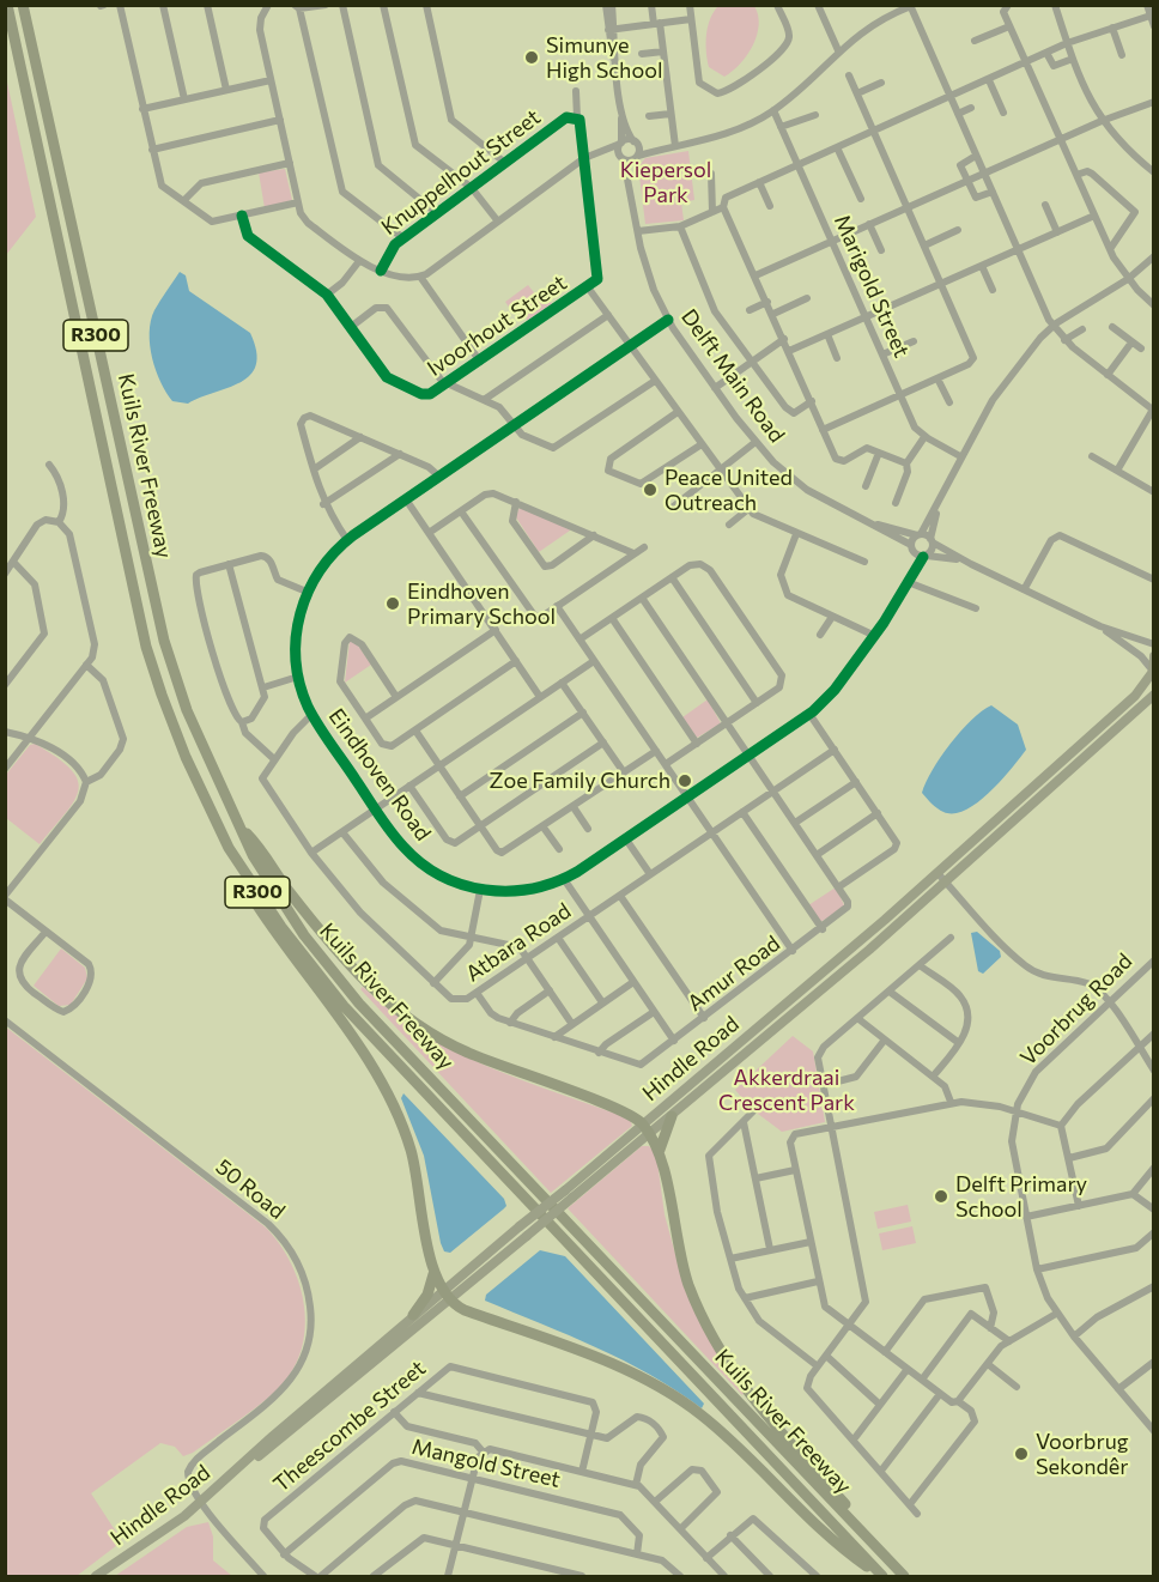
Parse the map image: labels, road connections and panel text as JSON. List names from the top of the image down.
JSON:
{
  "streets": {
    "highway": ["R300", "Kuils River Freeway"],
    "main road": ["Hindle Road"],
    "street": [
      "Knuppelhout Street",
      "Marigold Street",
      "Ivoorhout Street",
      "Delft Main Road",
      "Eindhoven Road",
      "Atbara Road",
      "Amur Road",
      "Voorbrug Road",
      "50 Road",
      "Theescombe Street",
      "Mangold Street"
    ]
  },
  "crossings": [
    ["Knuppelhout Street", "Ivoorhout Street"],
    ["Delft Main Road", "Eindhoven Road"],
    ["Atbara Road", "Amur Road"],
    ["Hindle Road", "50 Road"],
    ["Theescombe Street", "Mangold Street"]
  ],
  "parks": ["Kiepersol Park", "Akkerdraai Crescent Park"],
  "places": [
    "Simunye High School",
    "Peace United Outreach",
    "Eindhoven Primary School",
    "Zoe Family Church",
    "Delft Primary School",
    "Voorbrug Sekondêr"
  ]
}
